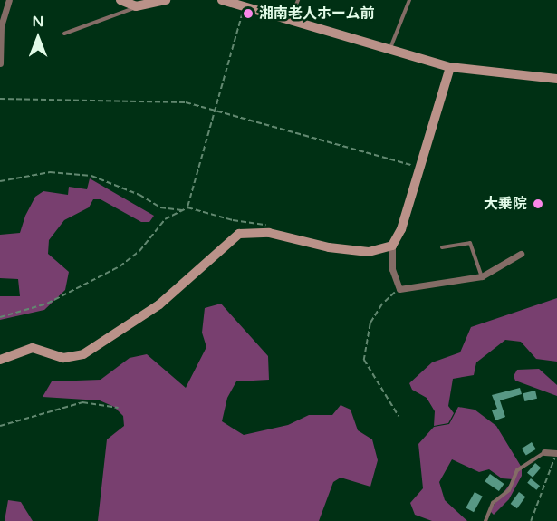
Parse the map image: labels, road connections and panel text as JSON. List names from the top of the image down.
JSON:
{
  "places": ["湘南老人ホーム前", "大乗院"],
  "north": "top"
}
